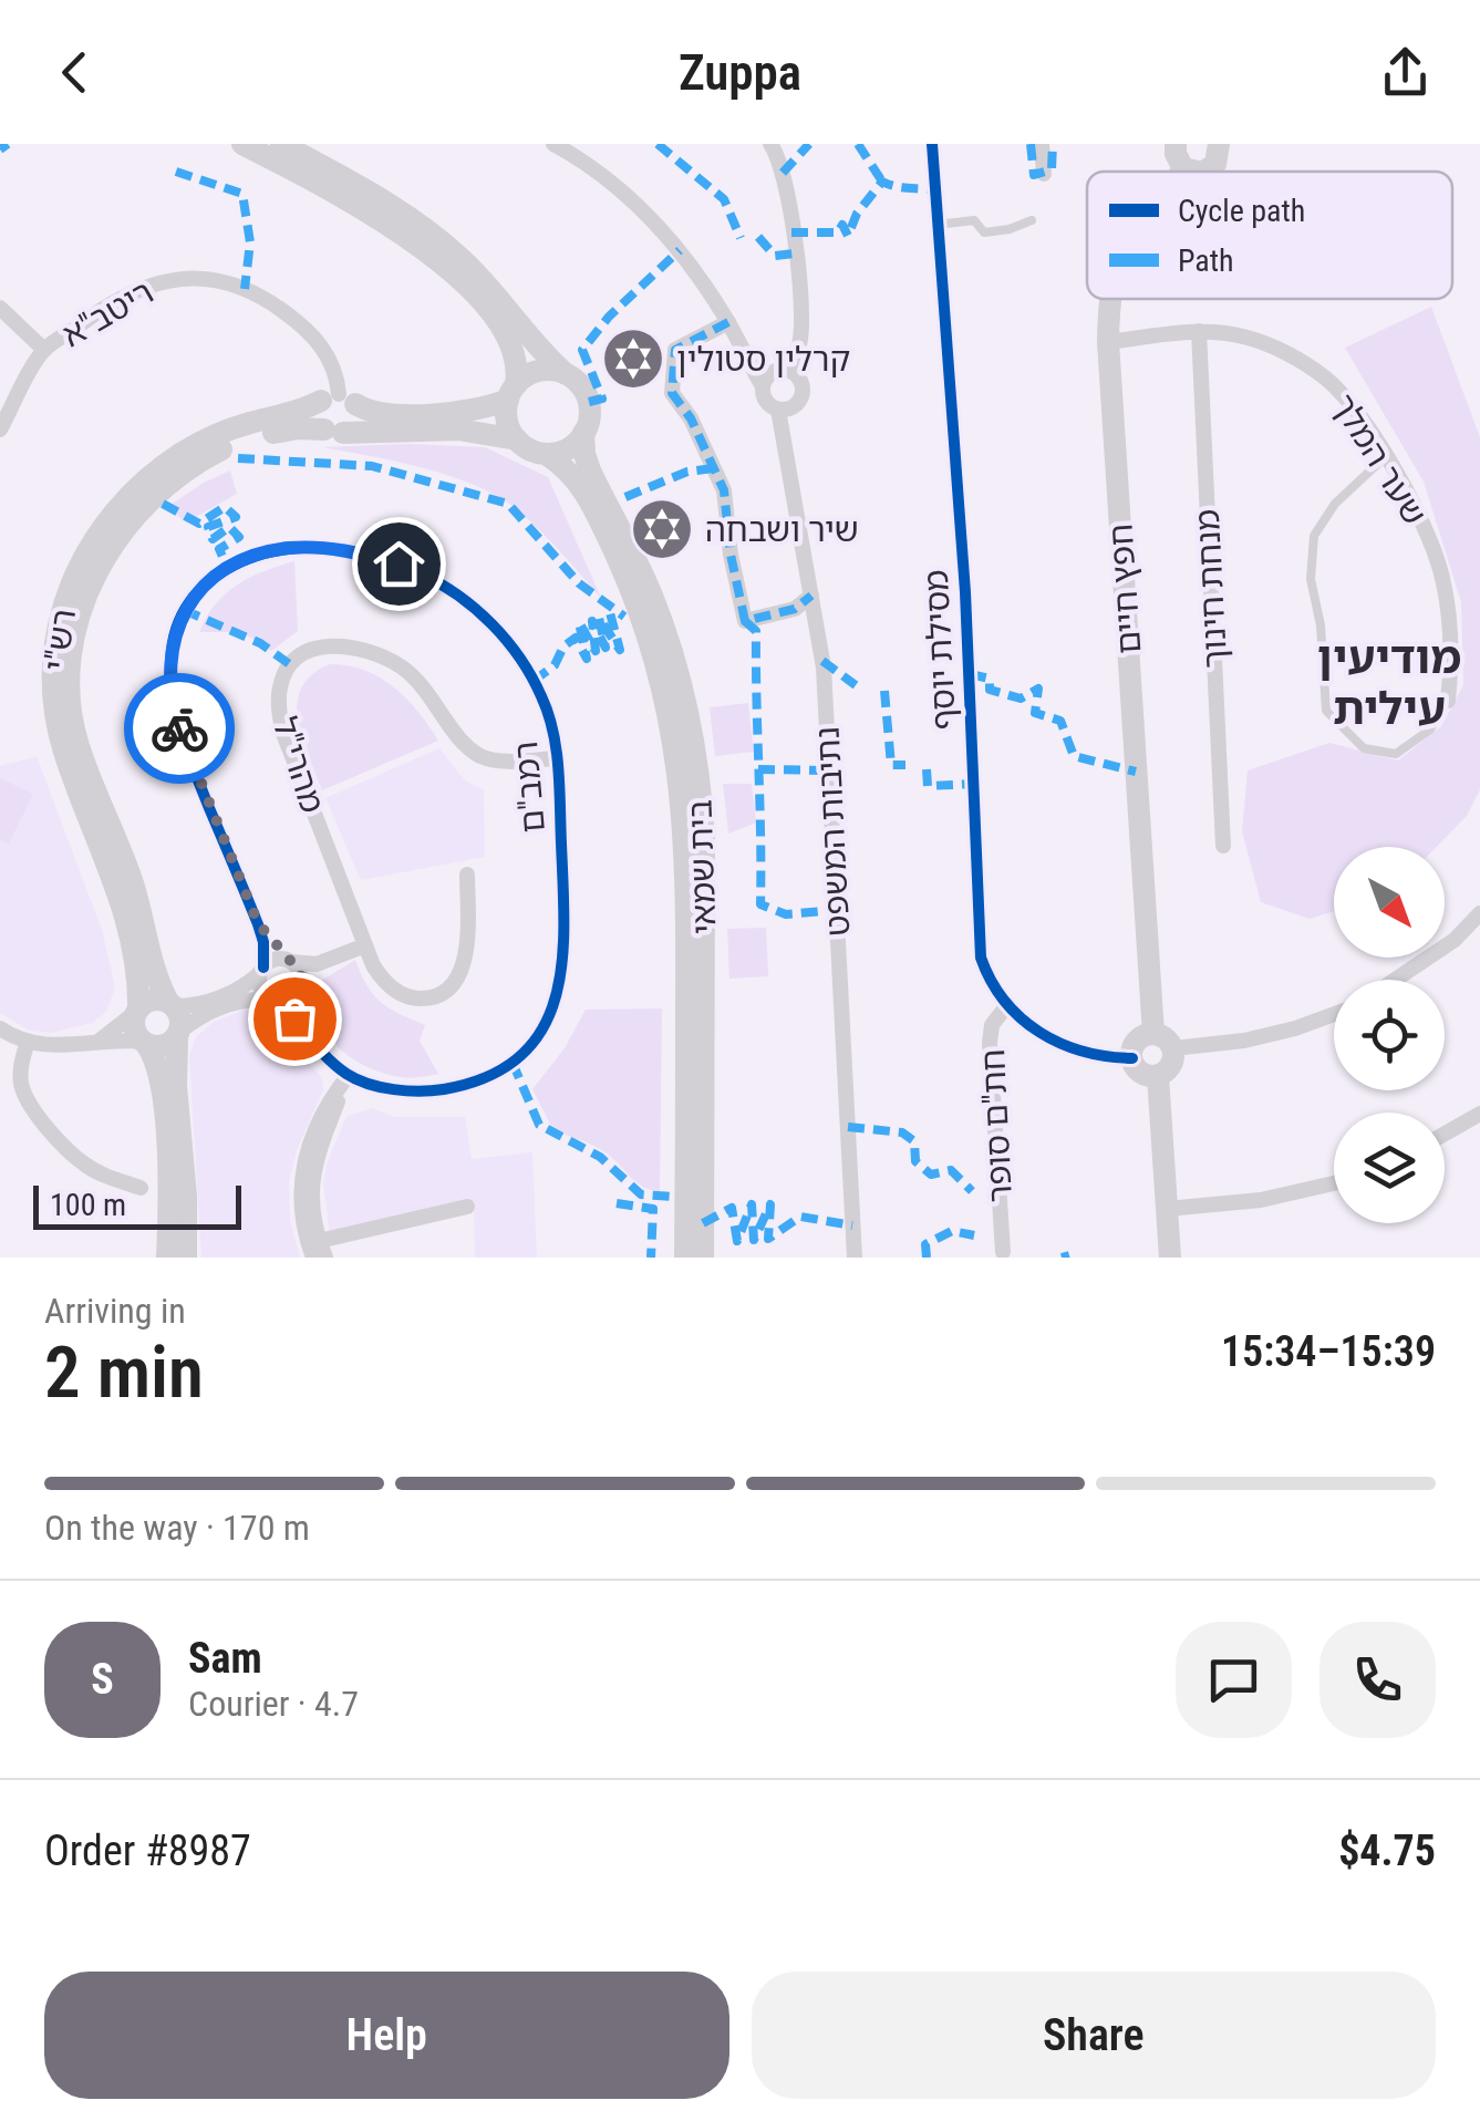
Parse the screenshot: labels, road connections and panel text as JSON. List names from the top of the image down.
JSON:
{
  "streets": {
    "street": [
      "ריטב\"א",
      "שער המלך",
      "חפץ חיים",
      "מנחת חינוך",
      "רש\"י",
      "מסילת יוסף",
      "מהרי\"ל",
      "רמב\"ם",
      "נתיבות המשפט",
      "בית שמאי",
      "חת\"ם סופר"
    ]
  },
  "crossings": [
    ["ריטב\"א", "רש\"י"],
    ["שער המלך", "חפץ חיים"],
    ["שער המלך", "מנחת חינוך"],
    ["חפץ חיים", "מסילת יוסף"],
    ["מסילת יוסף", "חת\"ם סופר"],
    ["מהרי\"ל", "רמב\"ם"]
  ],
  "districts": ["מודיעין עילית"],
  "places": {
    "synagogue": ["קרלין סטולין", "שיר ושבחה"]
  },
  "legend": ["Cycle path", "Path"],
  "scale_bar": "100 m",
  "north": "bottom right",
  "page": {
    "header": "Zuppa",
    "scale": "100 m",
    "heading": ["2 min", "Arriving in", "15:34–15:39"],
    "panel": [
      "Sam",
      "Courier · 4.7",
      "Order #8987",
      "$4.75"
    ],
    "bar": "On the way · 170 m",
    "round": "S",
    "buttons": ["Help", "Share"]
  }
}
